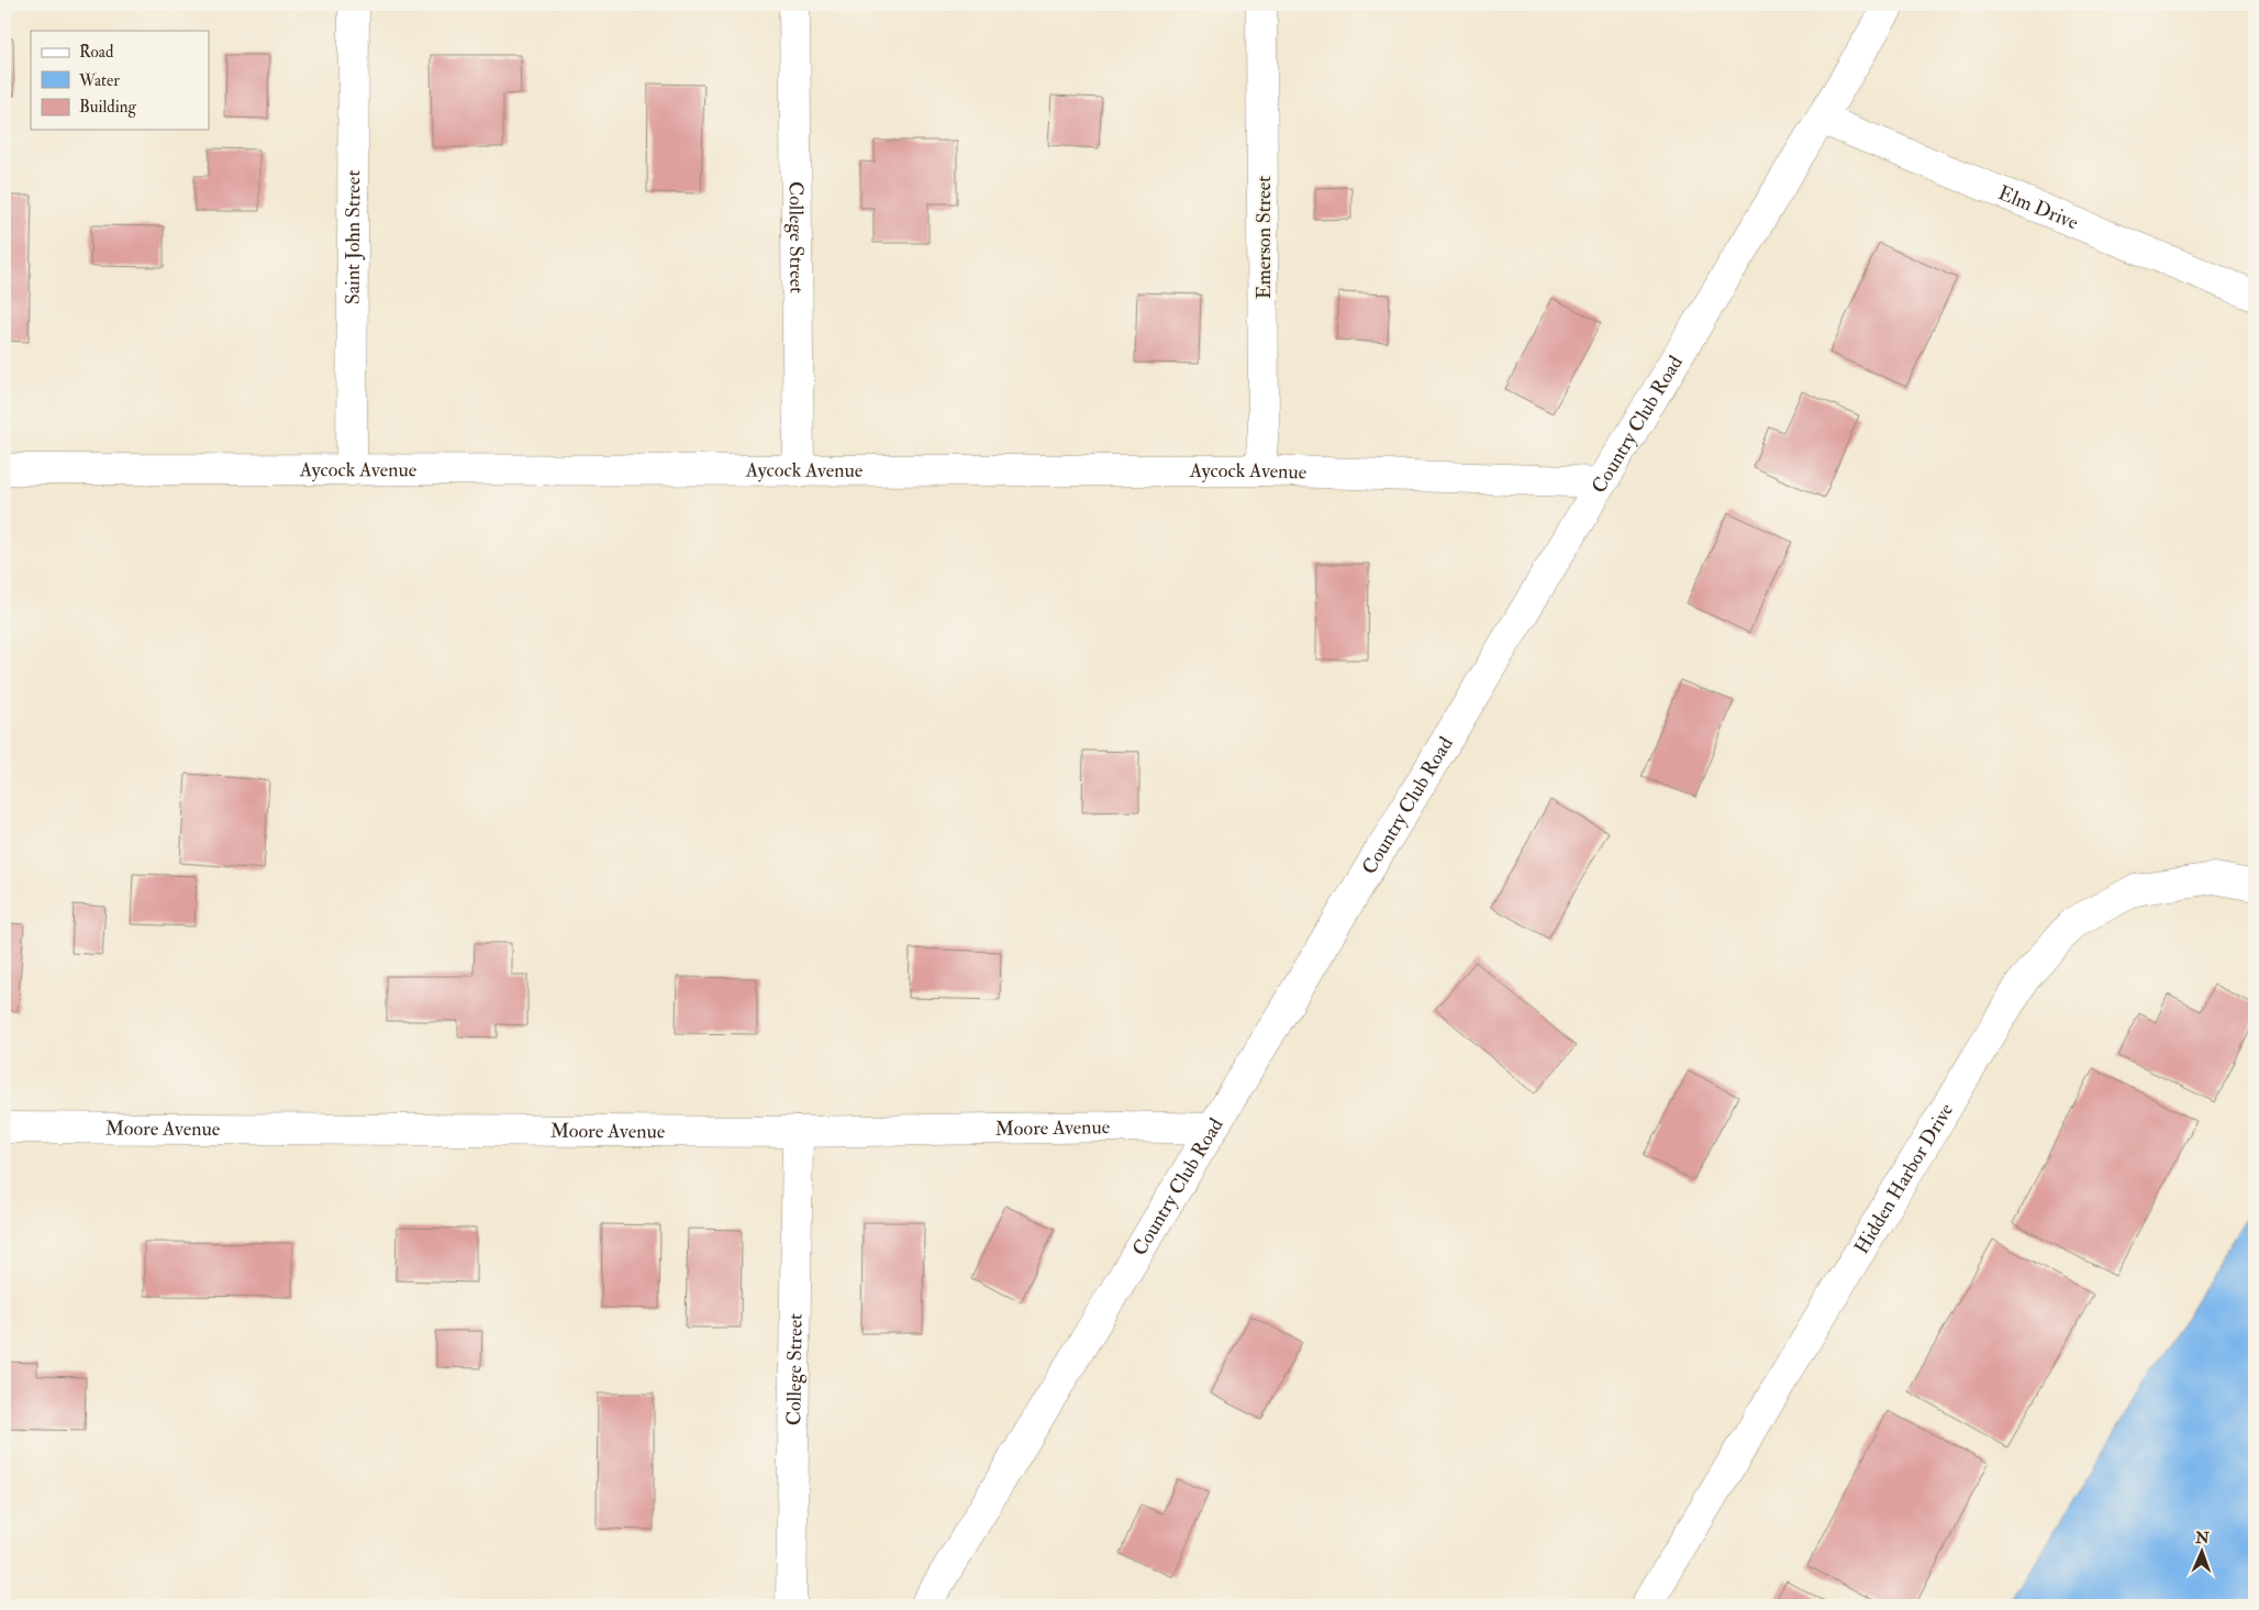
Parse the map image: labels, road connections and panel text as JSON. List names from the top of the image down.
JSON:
{
  "streets": {
    "street": [
      "Elm Drive",
      "Saint John Street",
      "College Street",
      "Emerson Street",
      "Country Club Road",
      "Aycock Avenue",
      "Moore Avenue",
      "Hidden Harbor Drive"
    ]
  },
  "crossings": [
    ["Elm Drive", "Country Club Road"],
    ["Saint John Street", "Aycock Avenue"],
    ["College Street", "Aycock Avenue"],
    ["College Street", "Moore Avenue"],
    ["Emerson Street", "Aycock Avenue"],
    ["Country Club Road", "Aycock Avenue"],
    ["Country Club Road", "Moore Avenue"]
  ],
  "legend": ["Road", "Water", "Building"],
  "north": "top"
}
